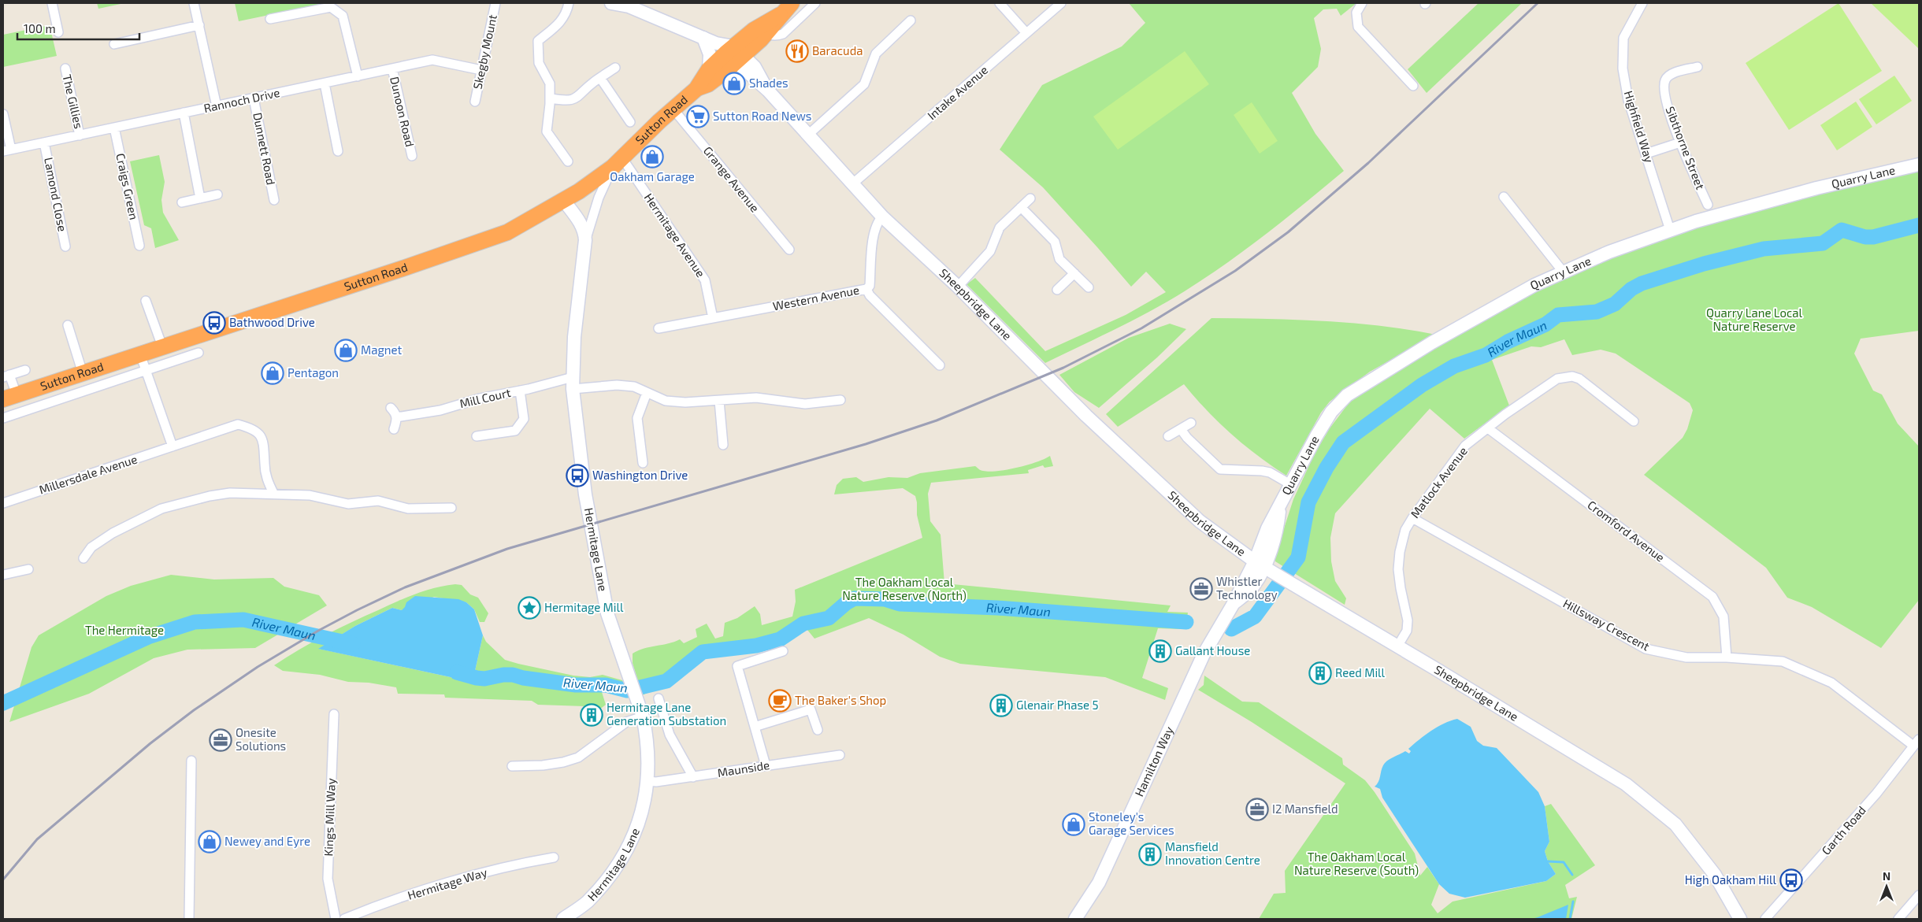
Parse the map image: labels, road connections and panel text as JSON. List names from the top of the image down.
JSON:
{
  "streets": {
    "highway": ["Sutton Road"],
    "street": [
      "Skegby Mount",
      "Intake Avenue",
      "Rannoch Drive",
      "The Gillies",
      "Dunoon Road",
      "Highfield Way",
      "Sibthorne Street",
      "Dunnett Road",
      "Quarry Lane",
      "Grange Avenue",
      "Craigs Green",
      "Lamond Close",
      "Hermitage Avenue",
      "Western Avenue",
      "Sheepbridge Lane",
      "Mill Court",
      "Millersdale Avenue",
      "Matlock Avenue",
      "Cromford Avenue",
      "Hermitage Lane",
      "Hillsway Crescent",
      "Hamilton Way",
      "Maunside",
      "Kings Mill Way",
      "Garth Road",
      "Hermitage Way"
    ]
  },
  "crossings": [
    ["Skegby Mount", "Rannoch Drive"],
    ["Intake Avenue", "Sheepbridge Lane"],
    ["Rannoch Drive", "The Gillies"],
    ["Rannoch Drive", "Dunoon Road"],
    ["Rannoch Drive", "Dunnett Road"],
    ["Rannoch Drive", "Craigs Green"],
    ["Rannoch Drive", "Lamond Close"],
    ["Sutton Road", "Grange Avenue"],
    ["Sutton Road", "Hermitage Avenue"],
    ["Sutton Road", "Sheepbridge Lane"],
    ["Sutton Road", "Hermitage Lane"],
    ["Highfield Way", "Quarry Lane"],
    ["Quarry Lane", "Sheepbridge Lane"],
    ["Quarry Lane", "Hamilton Way"],
    ["Hermitage Avenue", "Western Avenue"],
    ["Hermitage Avenue", "Hermitage Lane"],
    ["Western Avenue", "Sheepbridge Lane"],
    ["Sheepbridge Lane", "Matlock Avenue"],
    ["Sheepbridge Lane", "Hamilton Way"],
    ["Mill Court", "Hermitage Lane"],
    ["Matlock Avenue", "Cromford Avenue"],
    ["Matlock Avenue", "Hillsway Crescent"],
    ["Cromford Avenue", "Hillsway Crescent"],
    ["Hermitage Lane", "Maunside"],
    ["Hillsway Crescent", "Garth Road"]
  ],
  "water": ["River Maun"],
  "parks": [
    "Quarry Lane Local Nature Reserve",
    "The Oakham Local Nature Reserve (North)",
    "The Hermitage",
    "The Oakham Local Nature Reserve (South)"
  ],
  "places": {
    "restaurant": ["Baracuda"],
    "shop": [
      "Shades",
      "Oakham Garage",
      "Magnet",
      "Pentagon",
      "Stoneley's Garage Services",
      "Newey and Eyre"
    ],
    "supermarket": ["Sutton Road News"],
    "bus stop": ["Bathwood Drive", "Washington Drive", "High Oakham Hill"],
    "office": ["Whistler Technology", "Onesite Solutions", "I2 Mansfield"],
    "place": ["Hermitage Mill"],
    "building": [
      "Gallant House",
      "Reed Mill",
      "Glenair Phase 5",
      "Hermitage Lane Generation Substation",
      "Mansfield Innovation Centre"
    ],
    "cafe": ["The Baker's Shop"]
  },
  "scale_bar": "100 m",
  "north": "top"
}
